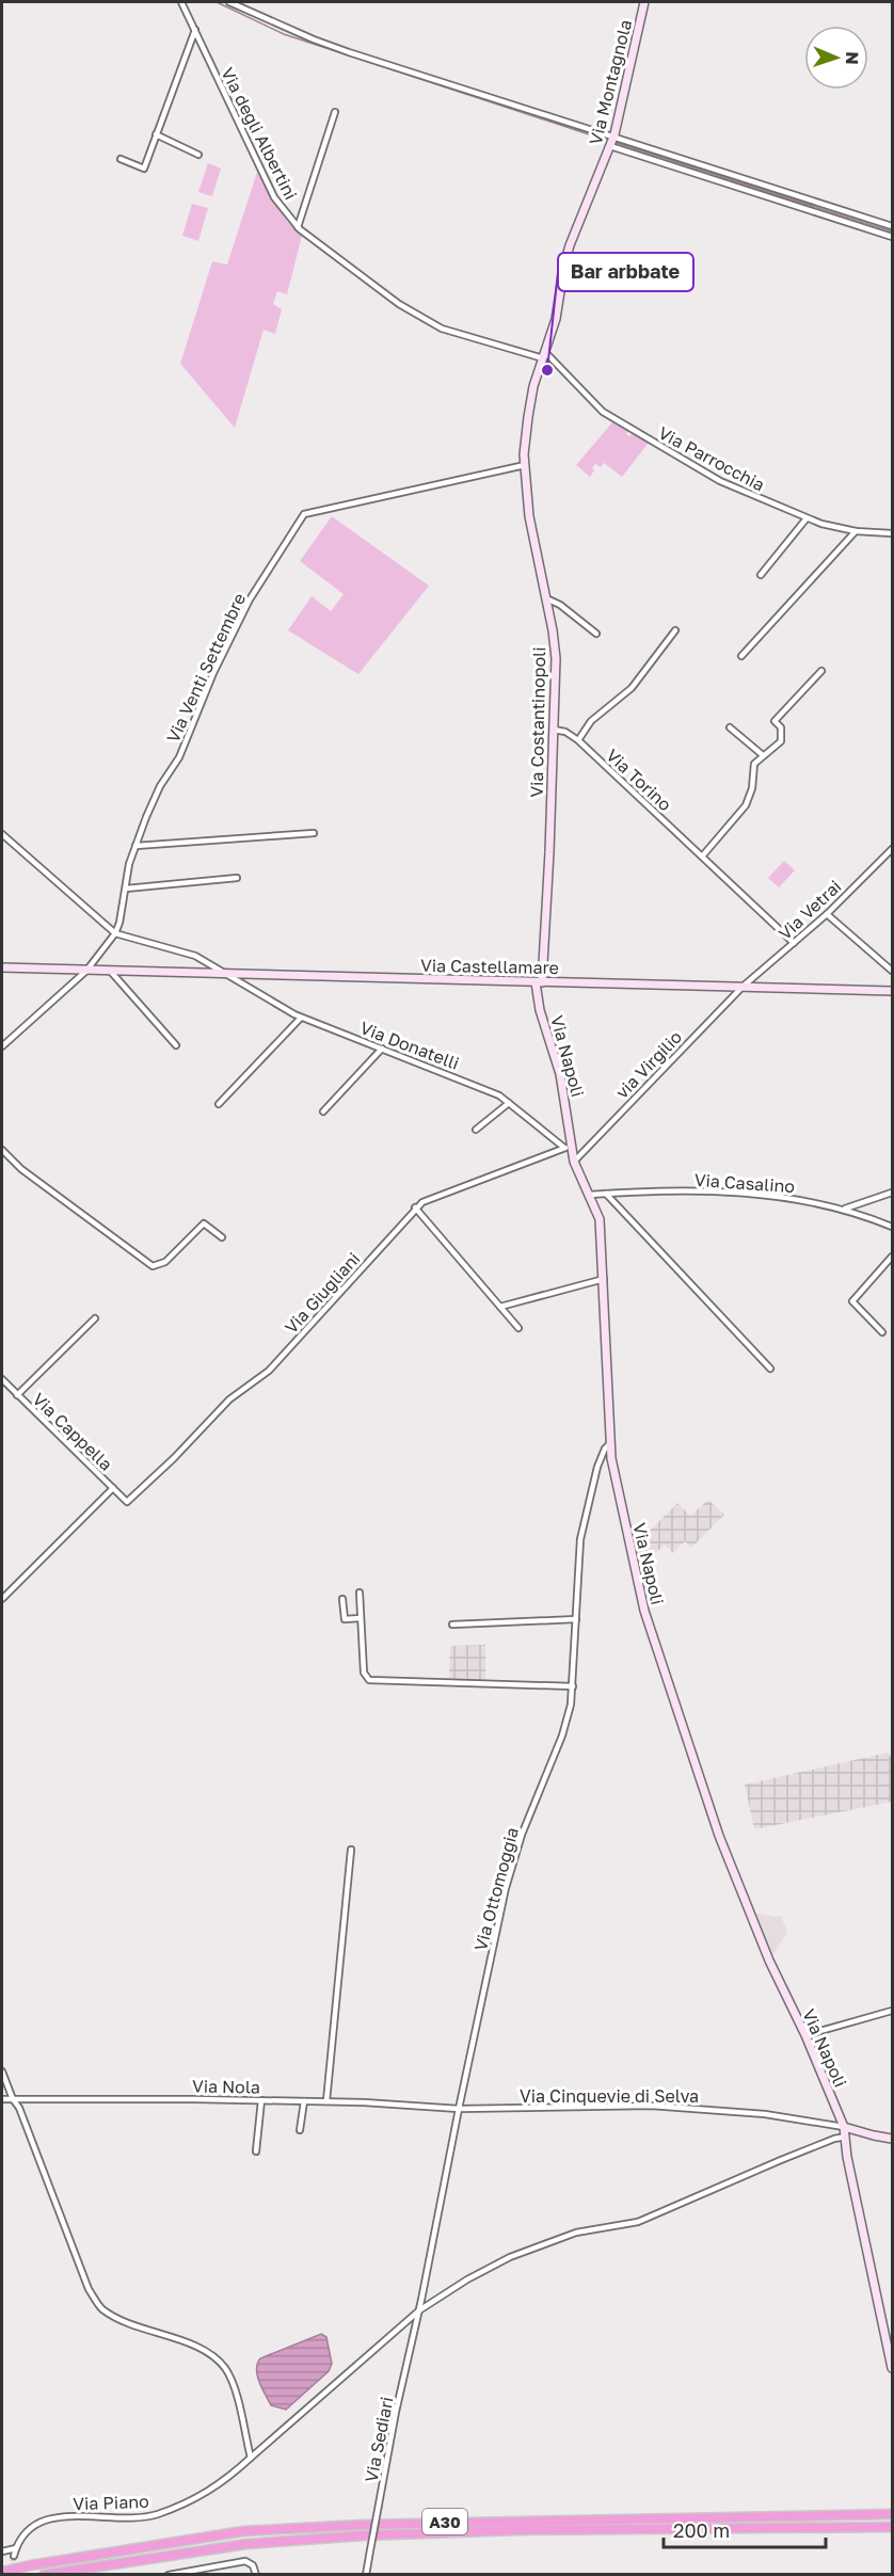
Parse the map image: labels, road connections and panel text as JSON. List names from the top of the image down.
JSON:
{
  "streets": {
    "highway": ["A30"],
    "street": [
      "Via Montagnola",
      "Via degli Albertini",
      "Via Parrocchia",
      "Via Venti Settembre",
      "Via Costantinopoli",
      "Via Torino",
      "Via Vetrai",
      "Via Castellamare",
      "Via Donatelli",
      "Via Napoli",
      "via Virgilio",
      "Via Casalino",
      "Via Giugliani",
      "Via Cappella",
      "Via Ottomoggia",
      "Via Nola",
      "Via Cinquevie di Selva",
      "Via Sediari",
      "Via Piano"
    ]
  },
  "crossings": [
    ["Via Montagnola", "Via degli Albertini"],
    ["Via Montagnola", "Via Parrocchia"],
    ["Via Montagnola", "Via Costantinopoli"],
    ["Via degli Albertini", "Via Parrocchia"],
    ["Via degli Albertini", "Via Costantinopoli"],
    ["Via Parrocchia", "Via Costantinopoli"],
    ["Via Venti Settembre", "Via Costantinopoli"],
    ["Via Venti Settembre", "Via Castellamare"],
    ["Via Venti Settembre", "Via Donatelli"],
    ["Via Costantinopoli", "Via Torino"],
    ["Via Costantinopoli", "Via Castellamare"],
    ["Via Costantinopoli", "Via Napoli"],
    ["Via Torino", "Via Vetrai"],
    ["Via Vetrai", "Via Castellamare"],
    ["Via Vetrai", "via Virgilio"],
    ["Via Castellamare", "Via Donatelli"],
    ["Via Castellamare", "Via Napoli"],
    ["Via Castellamare", "via Virgilio"],
    ["Via Donatelli", "Via Napoli"],
    ["Via Donatelli", "via Virgilio"],
    ["Via Donatelli", "Via Giugliani"],
    ["Via Napoli", "via Virgilio"],
    ["Via Napoli", "Via Casalino"],
    ["Via Napoli", "Via Ottomoggia"],
    ["Via Napoli", "Via Cinquevie di Selva"],
    ["Via Napoli", "Via Piano"],
    ["Via Giugliani", "Via Cappella"],
    ["Via Ottomoggia", "Via Cinquevie di Selva"],
    ["Via Ottomoggia", "Via Sediari"],
    ["Via Ottomoggia", "Via Piano"],
    ["Via Nola", "Via Cinquevie di Selva"],
    ["Via Sediari", "Via Piano"]
  ],
  "places": ["Bar arbbate"],
  "scale_bar": "200 m",
  "north": "right"
}
